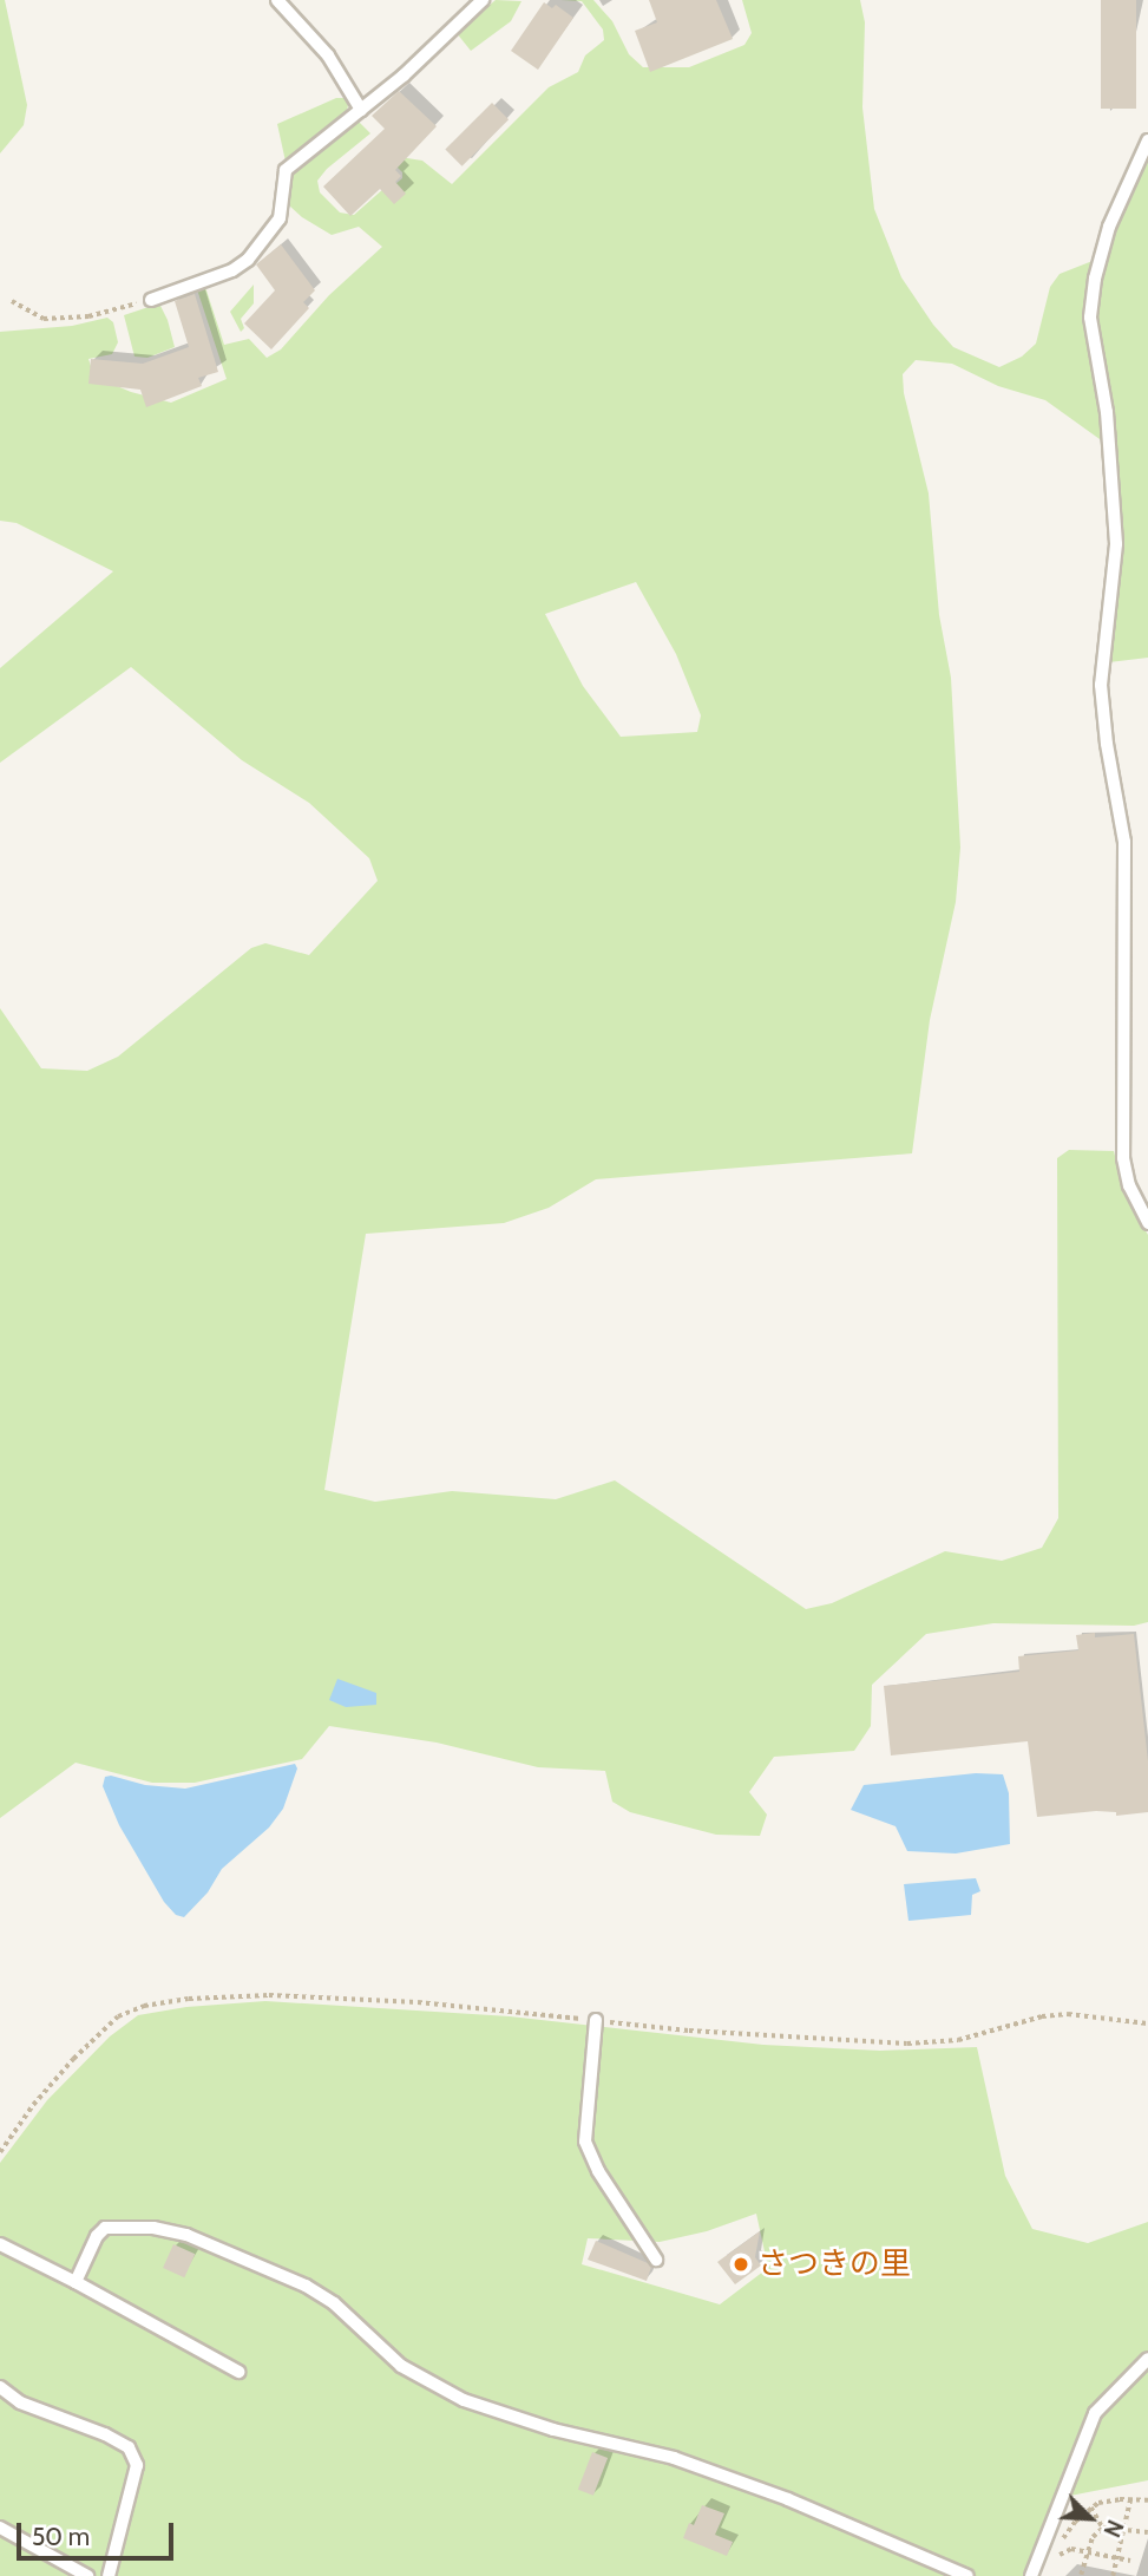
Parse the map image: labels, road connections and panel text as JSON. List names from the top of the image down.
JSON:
{
  "places": ["さつきの里"],
  "scale_bar": "50 m",
  "north": "bottom right"
}
